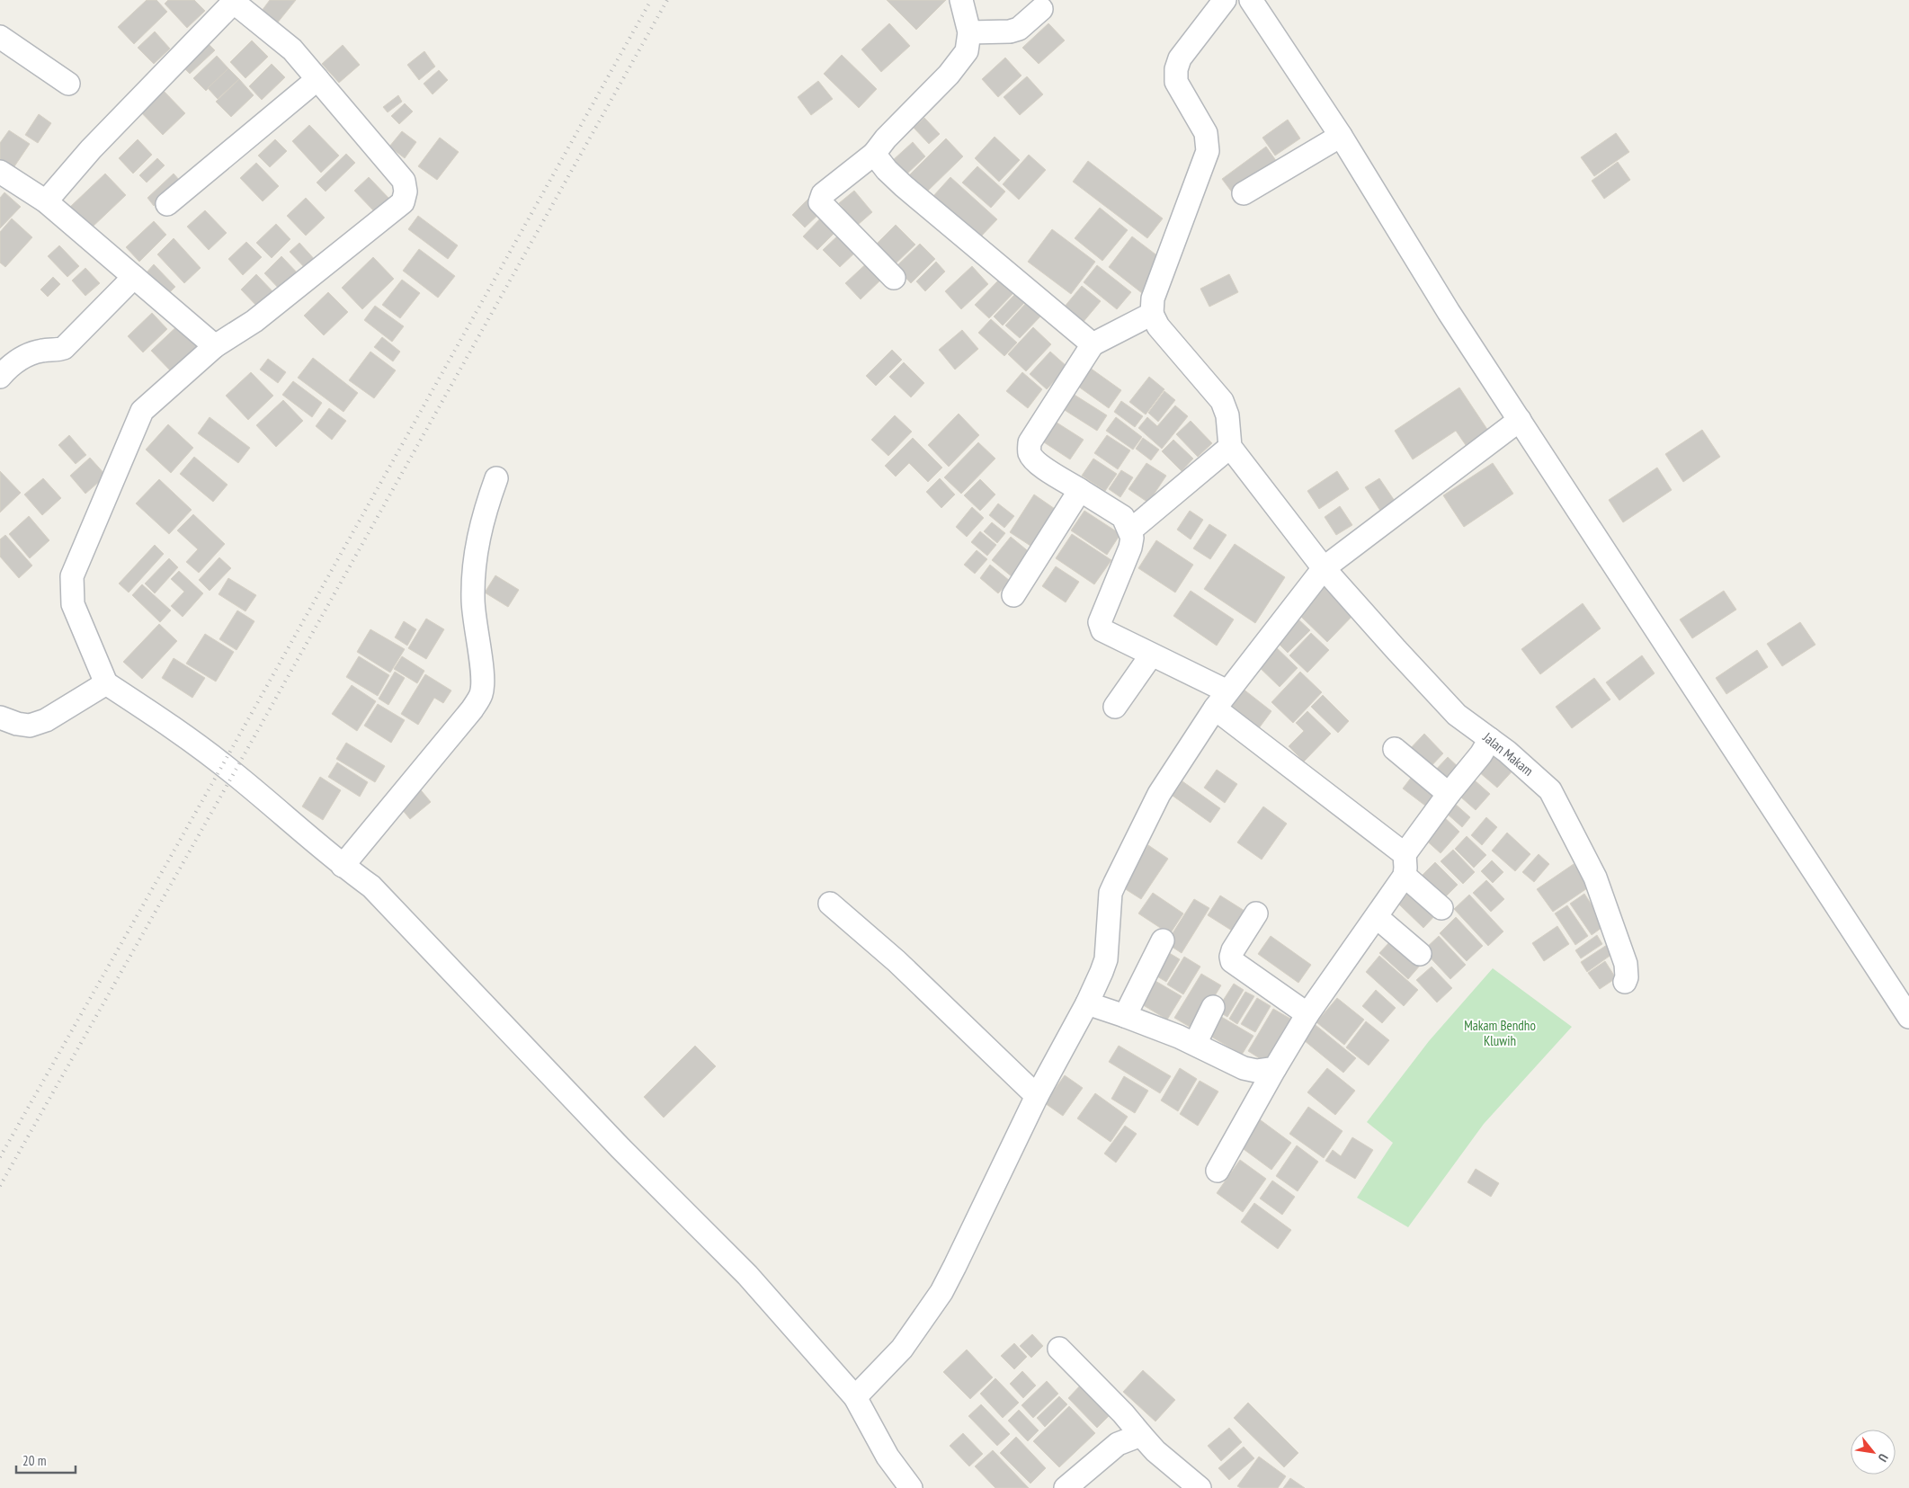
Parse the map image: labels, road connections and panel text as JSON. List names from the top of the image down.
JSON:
{
  "streets": {
    "street": ["Jalan Makam"]
  },
  "parks": ["Makam Bendho Kluwih"],
  "scale_bar": "20 m",
  "north": "bottom right"
}
